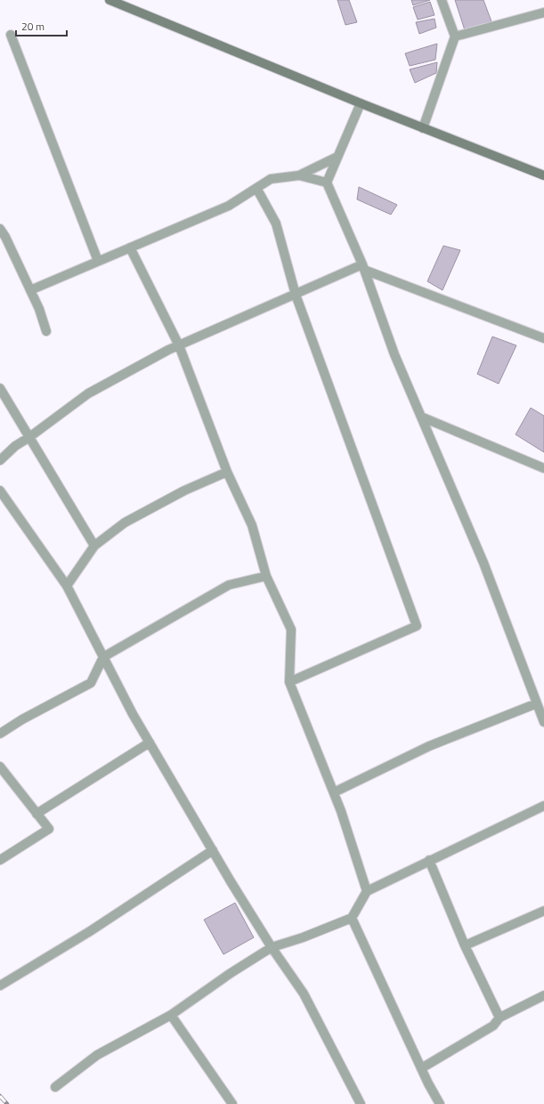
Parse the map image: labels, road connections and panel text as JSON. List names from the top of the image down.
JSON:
{
  "scale_bar": "20 m"
}
